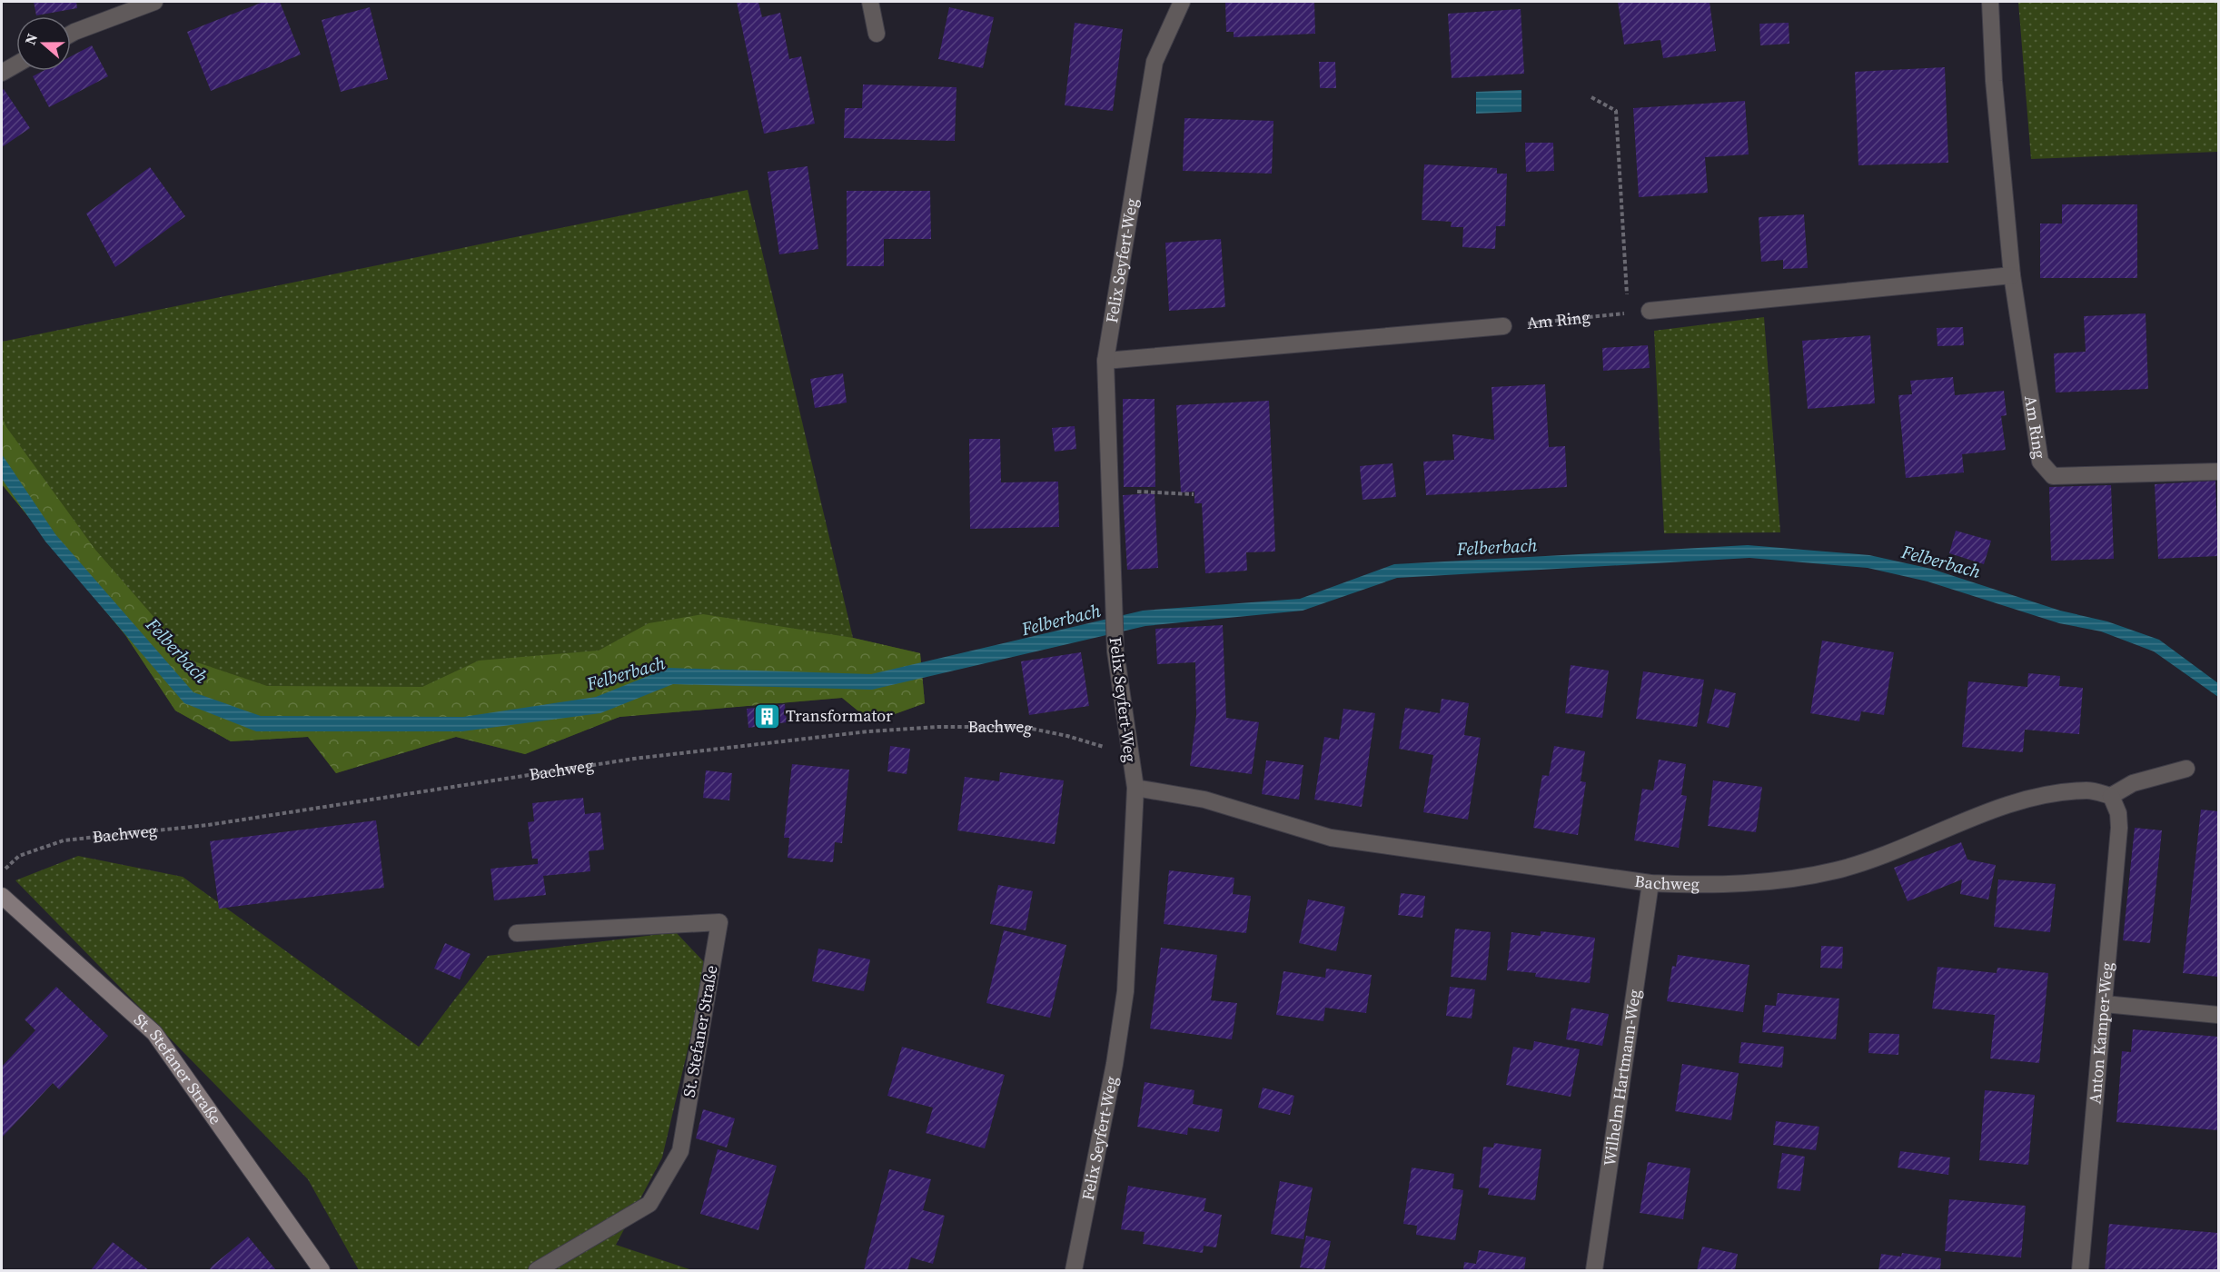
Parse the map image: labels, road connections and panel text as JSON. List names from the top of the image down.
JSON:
{
  "streets": {
    "street": [
      "Felix Seyfert-Weg",
      "Am Ring",
      "Bachweg",
      "St. Stefaner Straße",
      "Anton Kamper-Weg",
      "Wilhelm Hartmann-Weg"
    ]
  },
  "crossings": [
    ["Felix Seyfert-Weg", "Am Ring"],
    ["Felix Seyfert-Weg", "Bachweg"],
    ["Bachweg", "Anton Kamper-Weg"],
    ["Bachweg", "Wilhelm Hartmann-Weg"]
  ],
  "water": ["Felberbach"],
  "places": {
    "building": ["Transformator"]
  },
  "north": "left"
}
